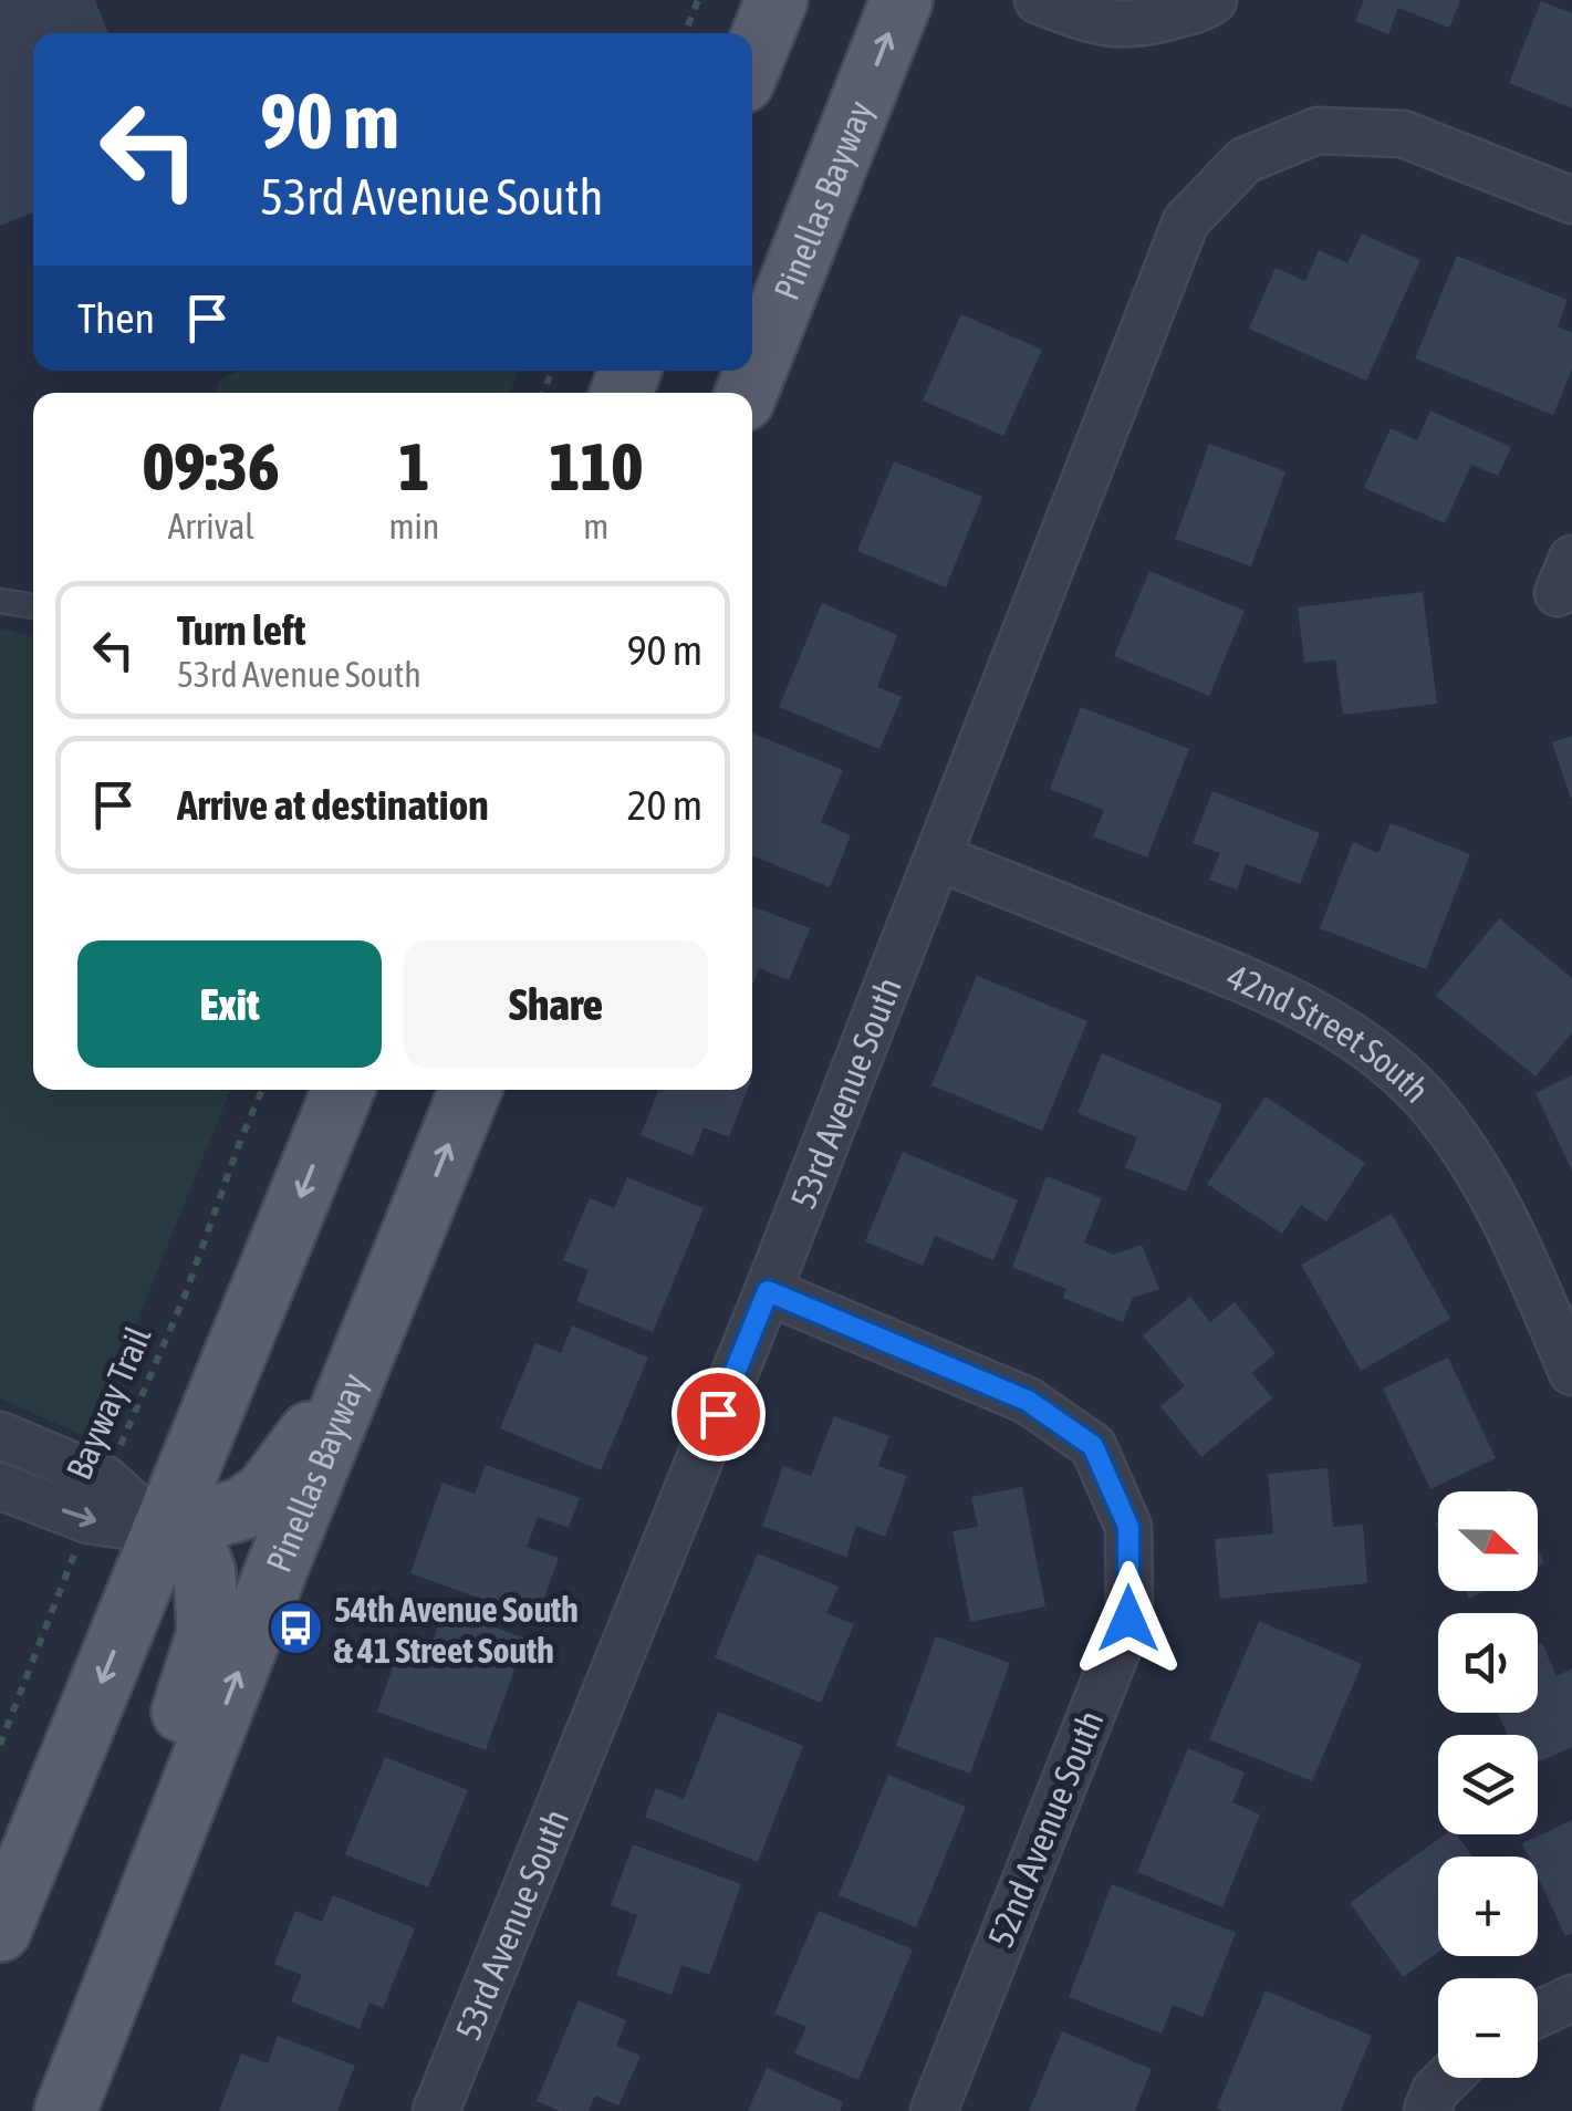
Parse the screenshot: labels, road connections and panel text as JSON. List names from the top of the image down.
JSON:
{
  "streets": {
    "main road": ["Pinellas Bayway"],
    "street": ["42nd Street South", "53rd Avenue South", "52nd Avenue South"],
    "path": ["Bayway Trail"]
  },
  "crossings": [
    ["42nd Street South", "53rd Avenue South"],
    ["53rd Avenue South", "52nd Avenue South"]
  ],
  "places": {
    "bus stop": ["54th Avenue South & 41 Street South"]
  },
  "north": "right",
  "page": {
    "turn": ["90 m", "53rd Avenue South"],
    "then": "Then",
    "eta": [
      "09:36",
      "Arrival",
      "1",
      "min",
      "110",
      "m"
    ],
    "list": [
      {
        "name": "Turn left",
        "note": "53rd Avenue South",
        "value": "90 m"
      },
      {
        "name": "Arrive at destination",
        "value": "20 m"
      }
    ],
    "buttons": ["Exit", "Share"],
    "map_buttons": ["+", "−"]
  }
}
